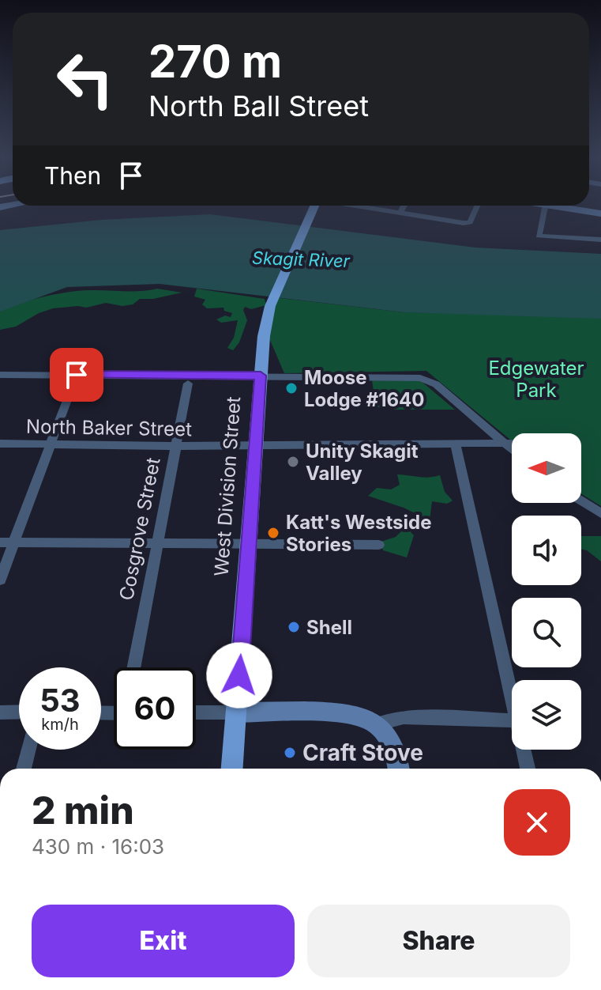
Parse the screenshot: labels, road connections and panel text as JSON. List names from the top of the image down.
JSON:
{
  "streets": {
    "main road": ["West Division Street"],
    "street": ["North Baker Street", "Cosgrove Street"]
  },
  "crossings": [
    ["North Baker Street", "West Division Street"],
    ["North Baker Street", "Cosgrove Street"]
  ],
  "water": ["Skagit River"],
  "parks": ["Edgewater Park"],
  "places": [
    "Moose Lodge #1640",
    "Unity Skagit Valley",
    "Katt's Westside Stories",
    "Shell",
    "Craft Stove"
  ],
  "north": "left",
  "page": {
    "turn": ["270 m", "North Ball Street"],
    "then": "Then",
    "speed": "53 km/h",
    "limit": "60",
    "heading": ["2 min", "430 m · 16:03"],
    "buttons": ["Exit", "Share"]
  }
}
